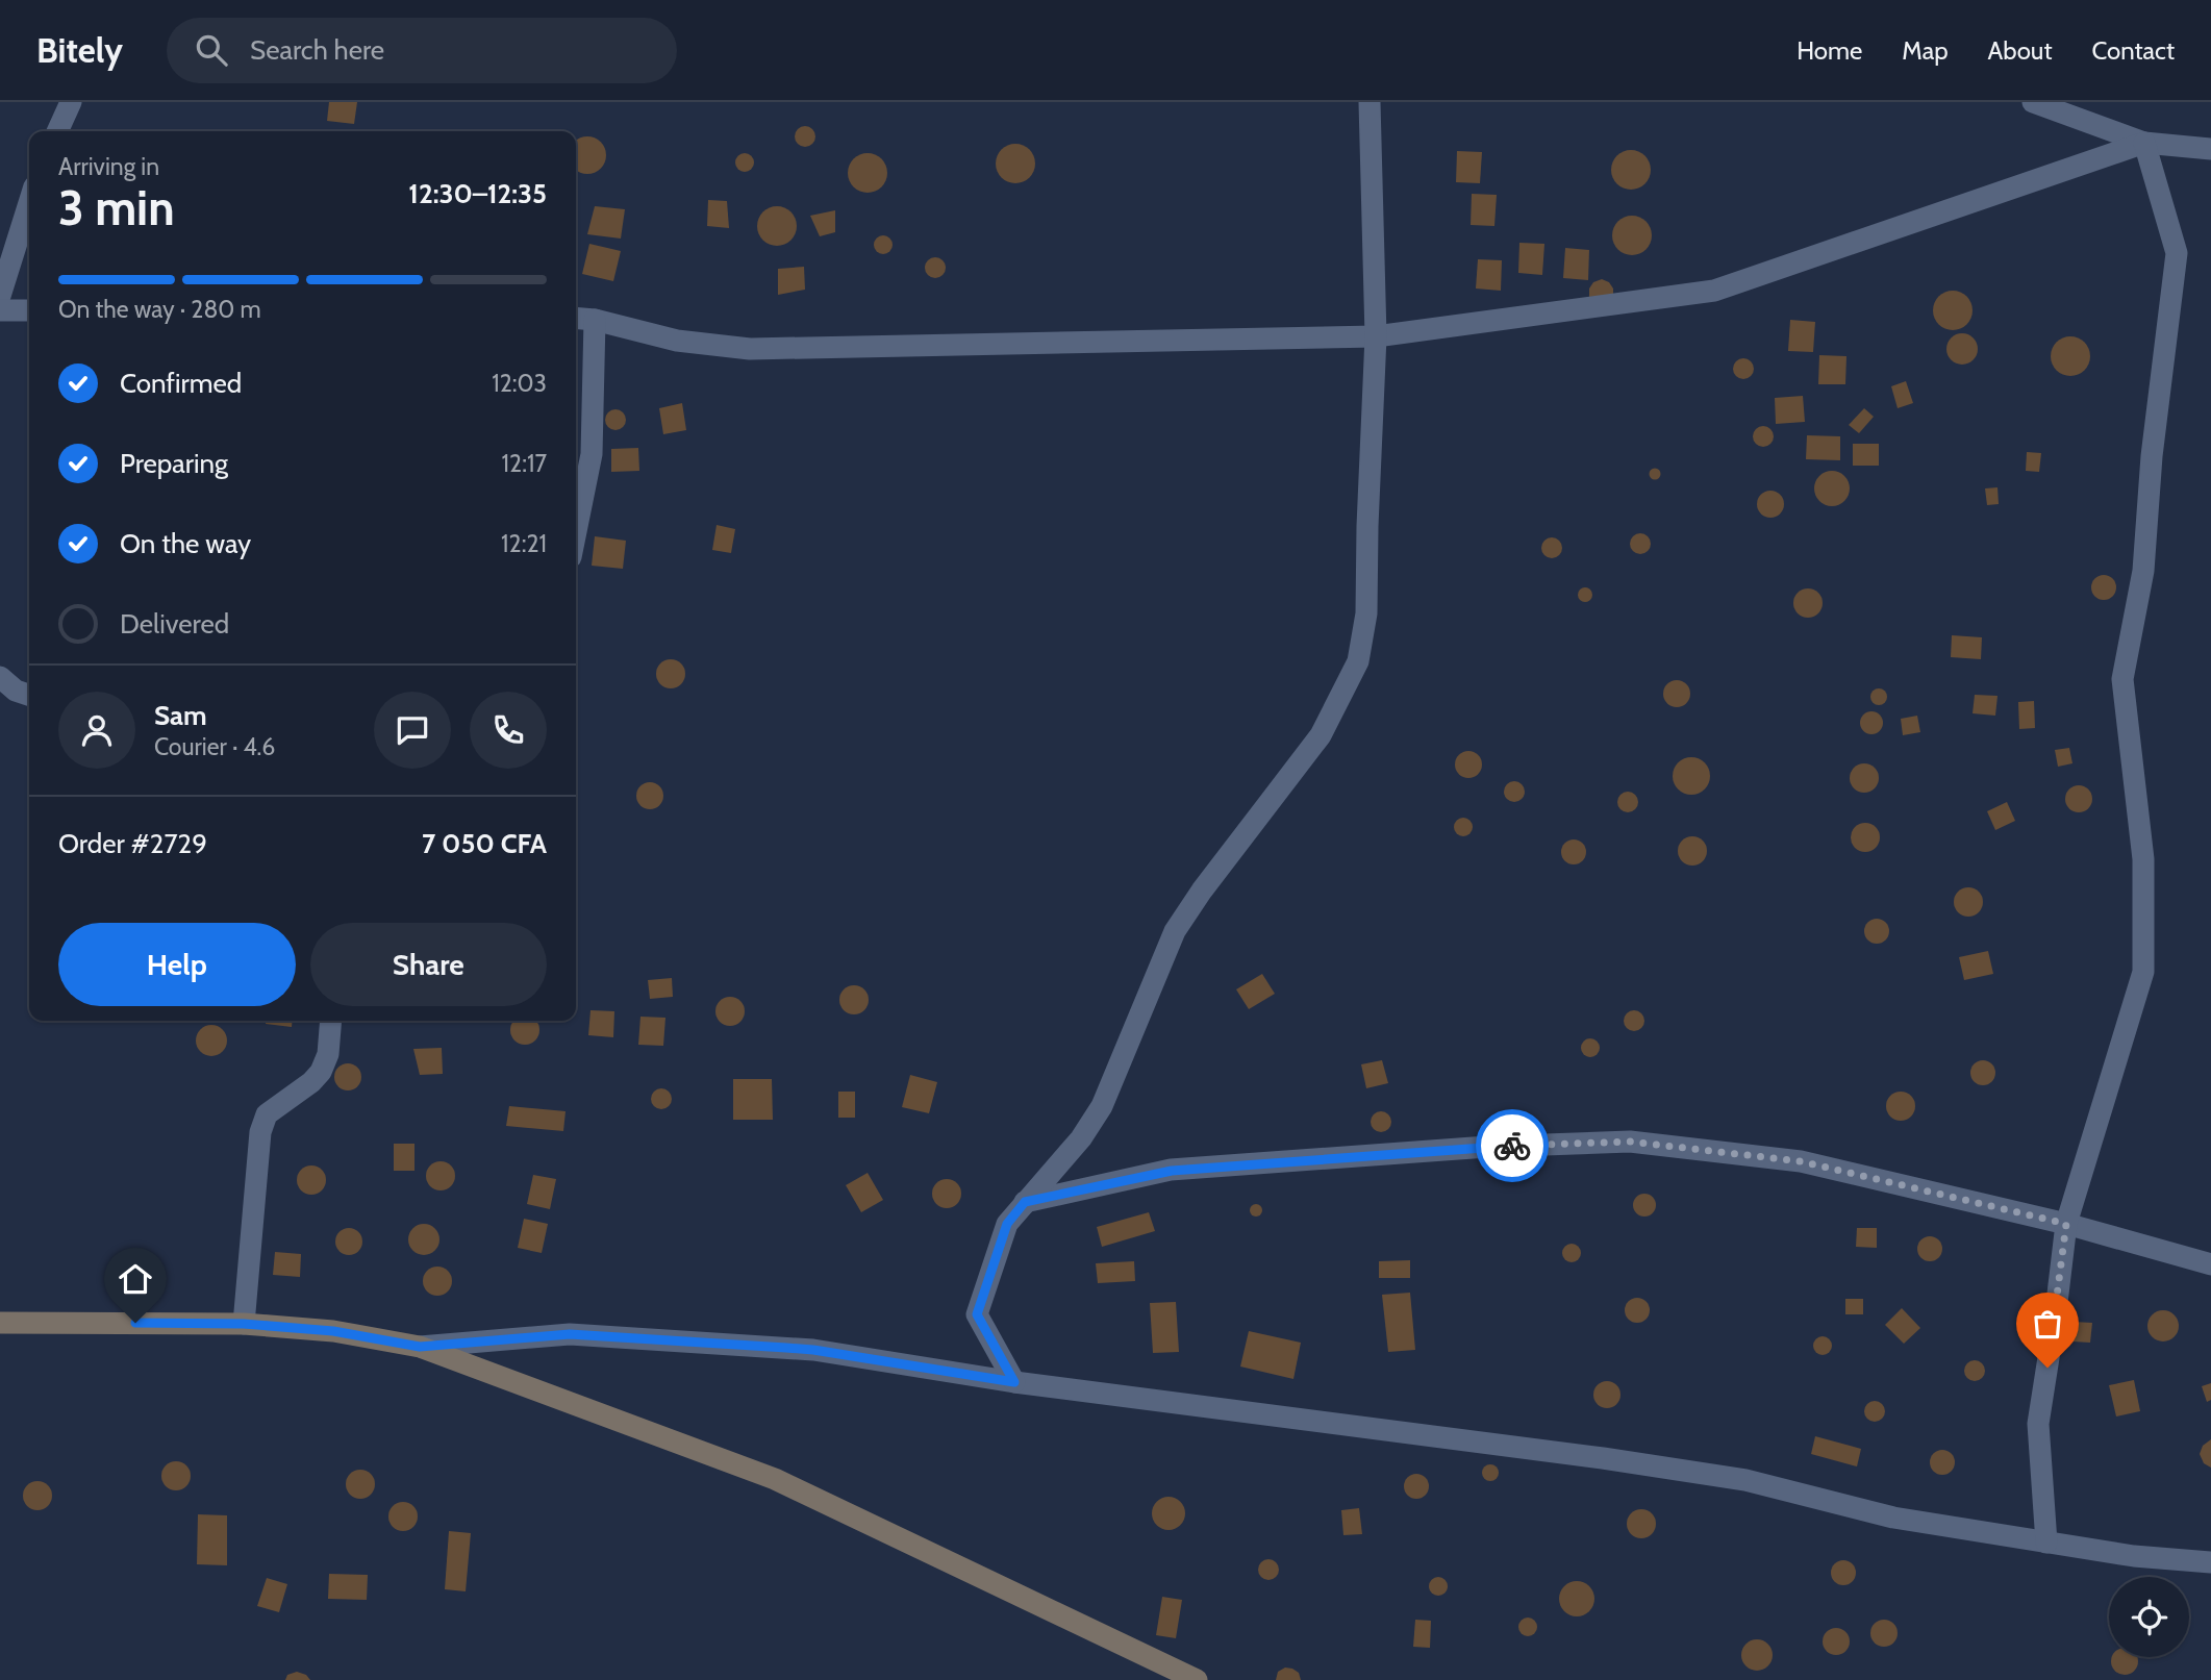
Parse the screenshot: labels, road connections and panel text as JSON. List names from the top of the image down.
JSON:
{
  "page": {
    "header": "Bitely",
    "search": "Search here",
    "nav": [
      "Home",
      "Map",
      "About",
      "Contact"
    ],
    "heading": ["3 min", "Arriving in", "12:30–12:35"],
    "panel": [
      "Sam",
      "Courier · 4.6",
      "Order #2729",
      "7 050 CFA"
    ],
    "bar": "On the way · 280 m",
    "list": [
      ["Confirmed", "12:03"],
      ["Preparing", "12:17"],
      ["On the way", "12:21"],
      "Delivered"
    ],
    "buttons": ["Help", "Share"]
  }
}
